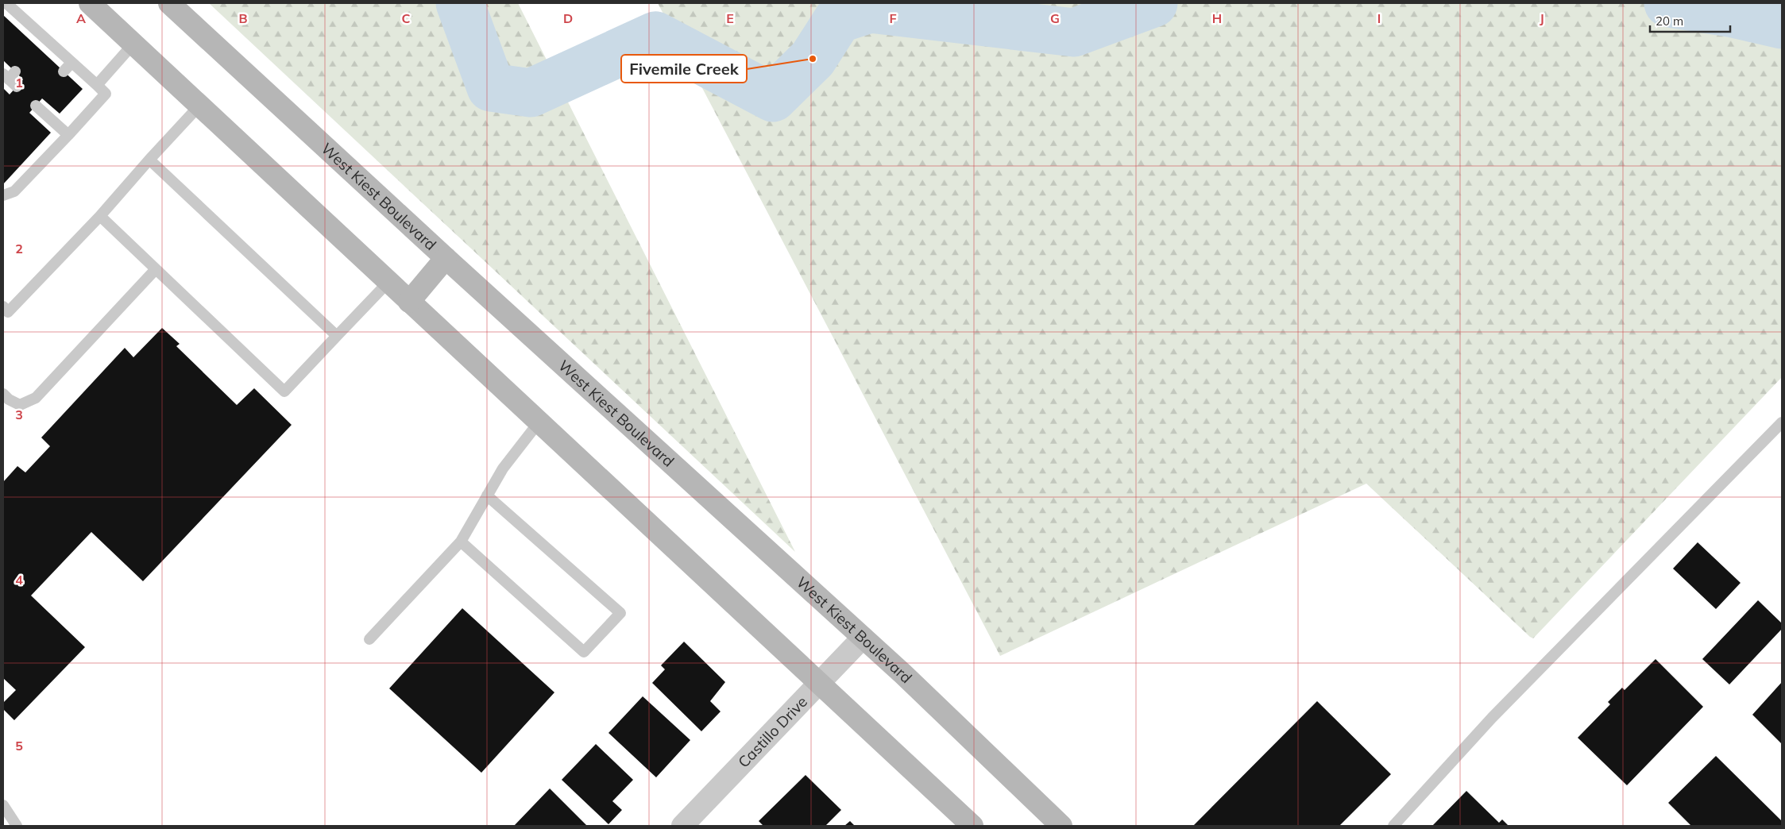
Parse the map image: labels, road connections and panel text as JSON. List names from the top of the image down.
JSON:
{
  "streets": {
    "main road": ["West Kiest Boulevard"],
    "street": ["Castillo Drive"]
  },
  "crossings": [
    ["West Kiest Boulevard", "Castillo Drive"]
  ],
  "places": ["Fivemile Creek"],
  "scale_bar": "20 m",
  "grid": {
    "columns": [
      "A",
      "B",
      "C",
      "D",
      "E",
      "F",
      "G",
      "H",
      "I",
      "J"
    ],
    "rows": [
      "1",
      "2",
      "3",
      "4",
      "5"
    ]
  }
}
